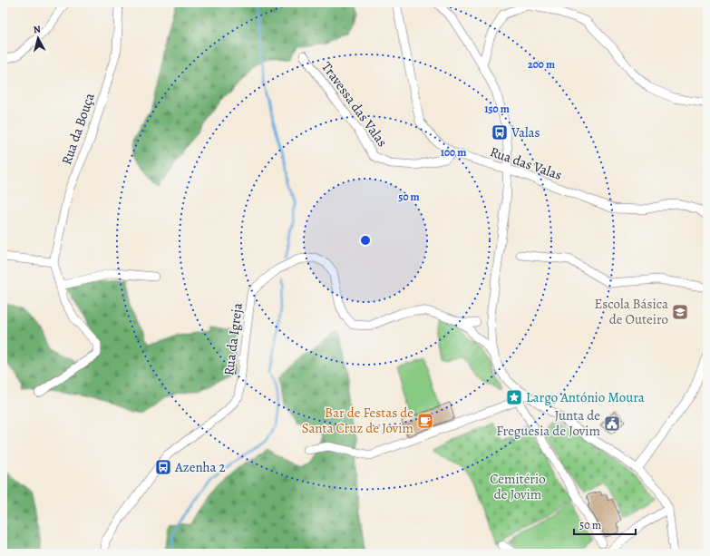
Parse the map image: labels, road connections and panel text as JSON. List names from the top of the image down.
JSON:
{
  "streets": {
    "street": [
      "Travessa das Valas",
      "Rua da Bouça",
      "Rua das Valas",
      "Rua da Igreja"
    ]
  },
  "crossings": [
    ["Travessa das Valas", "Rua das Valas"]
  ],
  "parks": ["Cemitério de Jovim"],
  "places": {
    "bus stop": ["Valas", "Azenha 2"],
    "school or university": ["Escola Básica de Outeiro"],
    "place": ["Largo António Moura"],
    "cafe": ["Bar de Festas de Santa Cruz de Jovim"],
    "public building": ["Junta de Freguesia de Jovim"]
  },
  "scale_bar": "50 m",
  "north": "top",
  "rings": [
    "200 m",
    "150 m",
    "100 m",
    "50 m"
  ]
}
